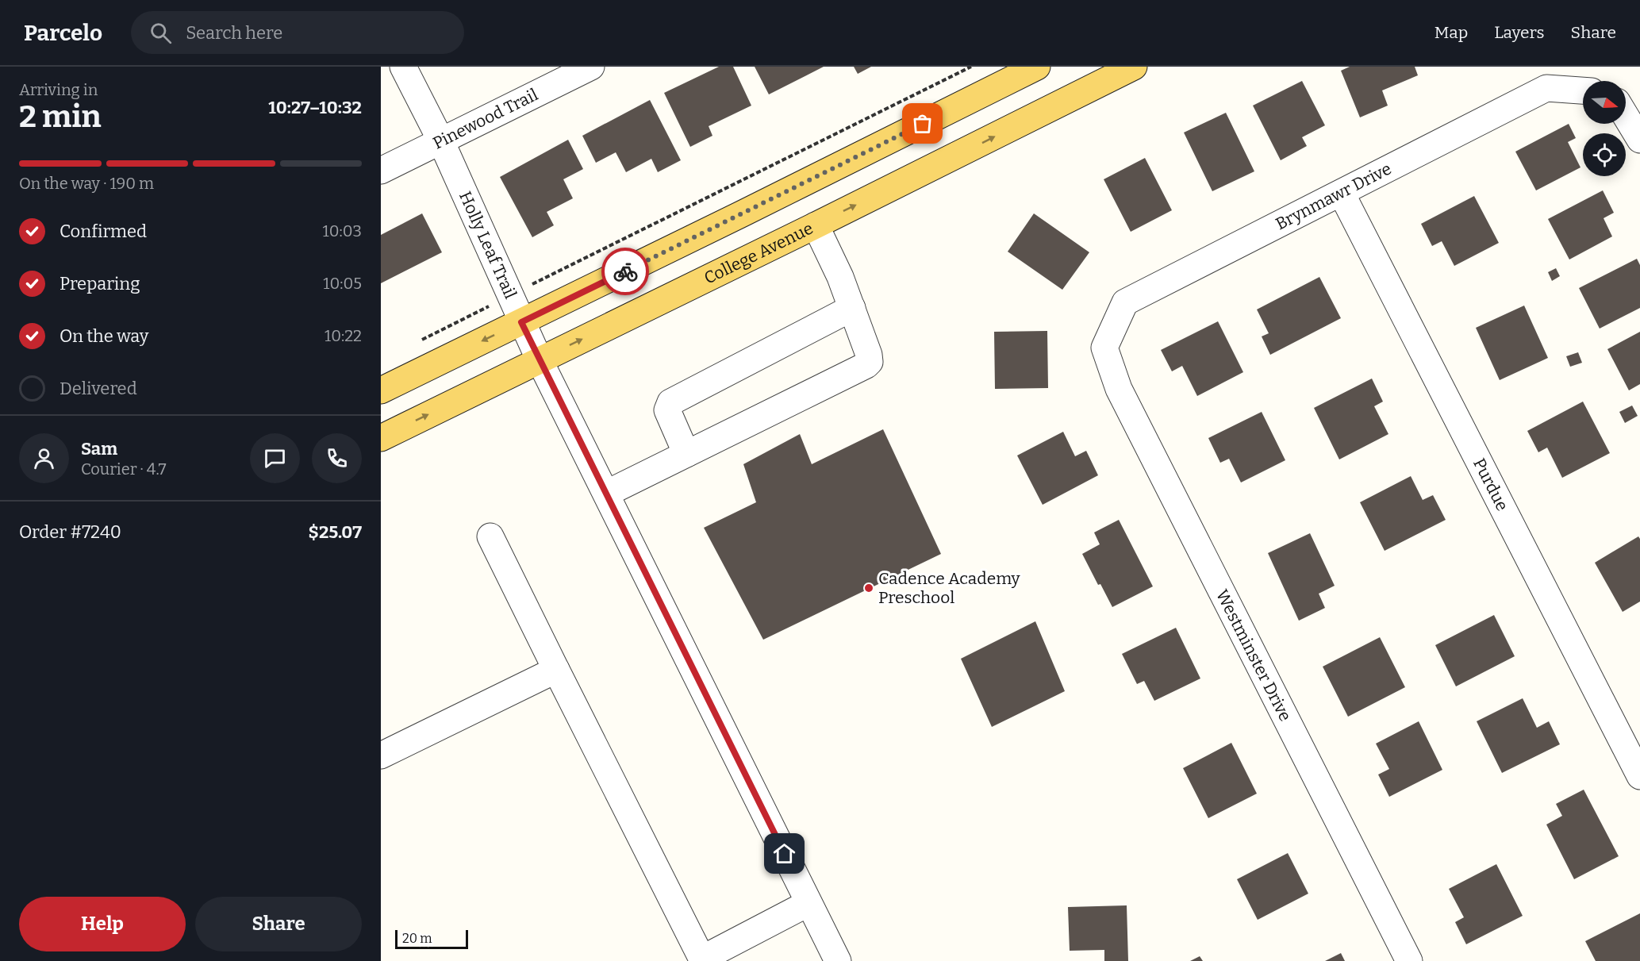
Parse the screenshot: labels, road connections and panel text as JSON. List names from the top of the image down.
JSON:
{
  "streets": {
    "main road": ["College Avenue"],
    "street": [
      "Pinewood Trail",
      "Brynmawr Drive",
      "Holly Leaf Trail",
      "Purdue",
      "Westminster Drive"
    ]
  },
  "crossings": [
    ["Pinewood Trail", "Holly Leaf Trail"],
    ["Brynmawr Drive", "Purdue"],
    ["Brynmawr Drive", "Westminster Drive"],
    ["Holly Leaf Trail", "College Avenue"]
  ],
  "places": ["Cadence Academy Preschool"],
  "scale_bar": "20 m",
  "north": "right",
  "page": {
    "header": "Parcelo",
    "search": "Search here",
    "nav": ["Map", "Layers", "Share"],
    "heading": ["2 min", "Arriving in", "10:27–10:32"],
    "panel": [
      "Sam",
      "Courier · 4.7",
      "Order #7240",
      "$25.07"
    ],
    "bar": "On the way · 190 m",
    "list": [
      ["Confirmed", "10:03"],
      ["Preparing", "10:05"],
      ["On the way", "10:22"],
      "Delivered"
    ],
    "buttons": ["Help", "Share"],
    "scale": "20 m"
  }
}
